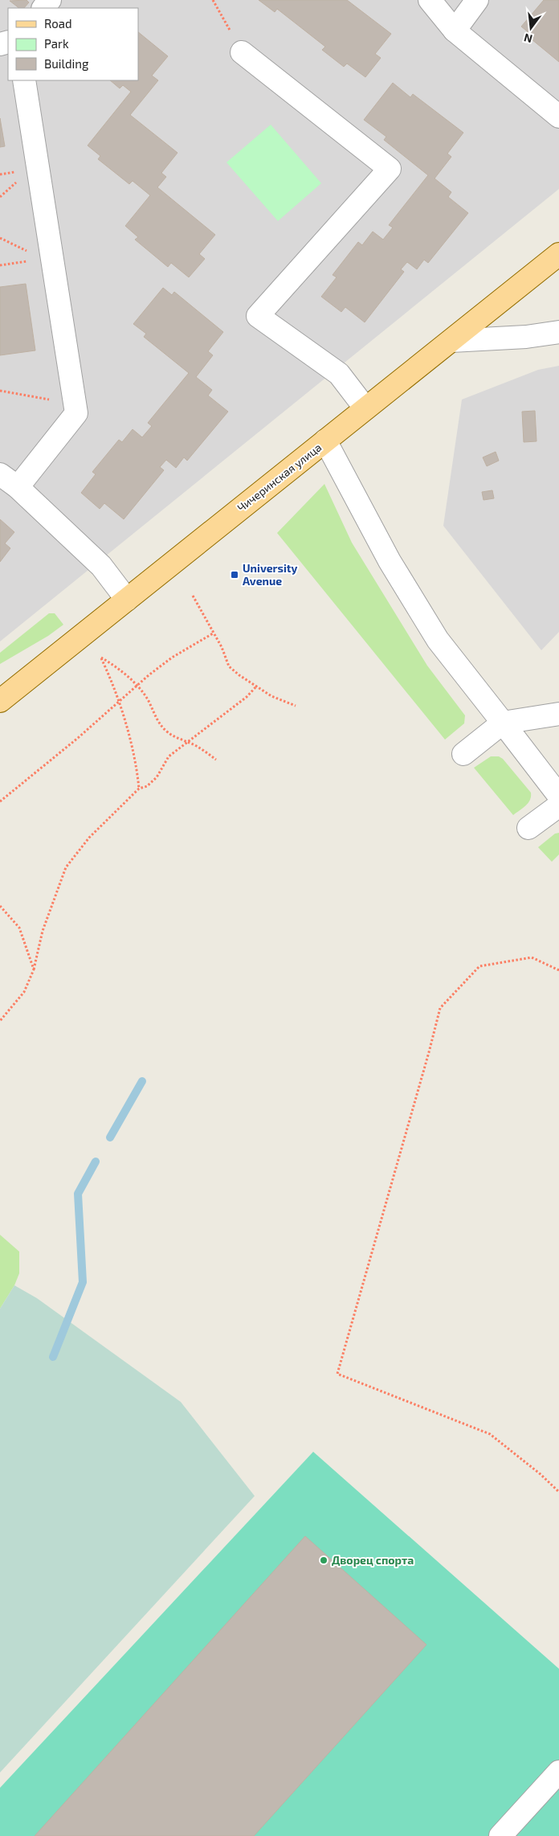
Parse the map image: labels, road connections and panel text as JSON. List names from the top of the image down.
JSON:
{
  "streets": {
    "main road": ["Чичеринская улица"]
  },
  "places": {
    "transit": ["University Avenue"],
    "other": ["Дворец спорта"]
  },
  "legend": ["Road", "Park", "Building"],
  "north": "bottom"
}
